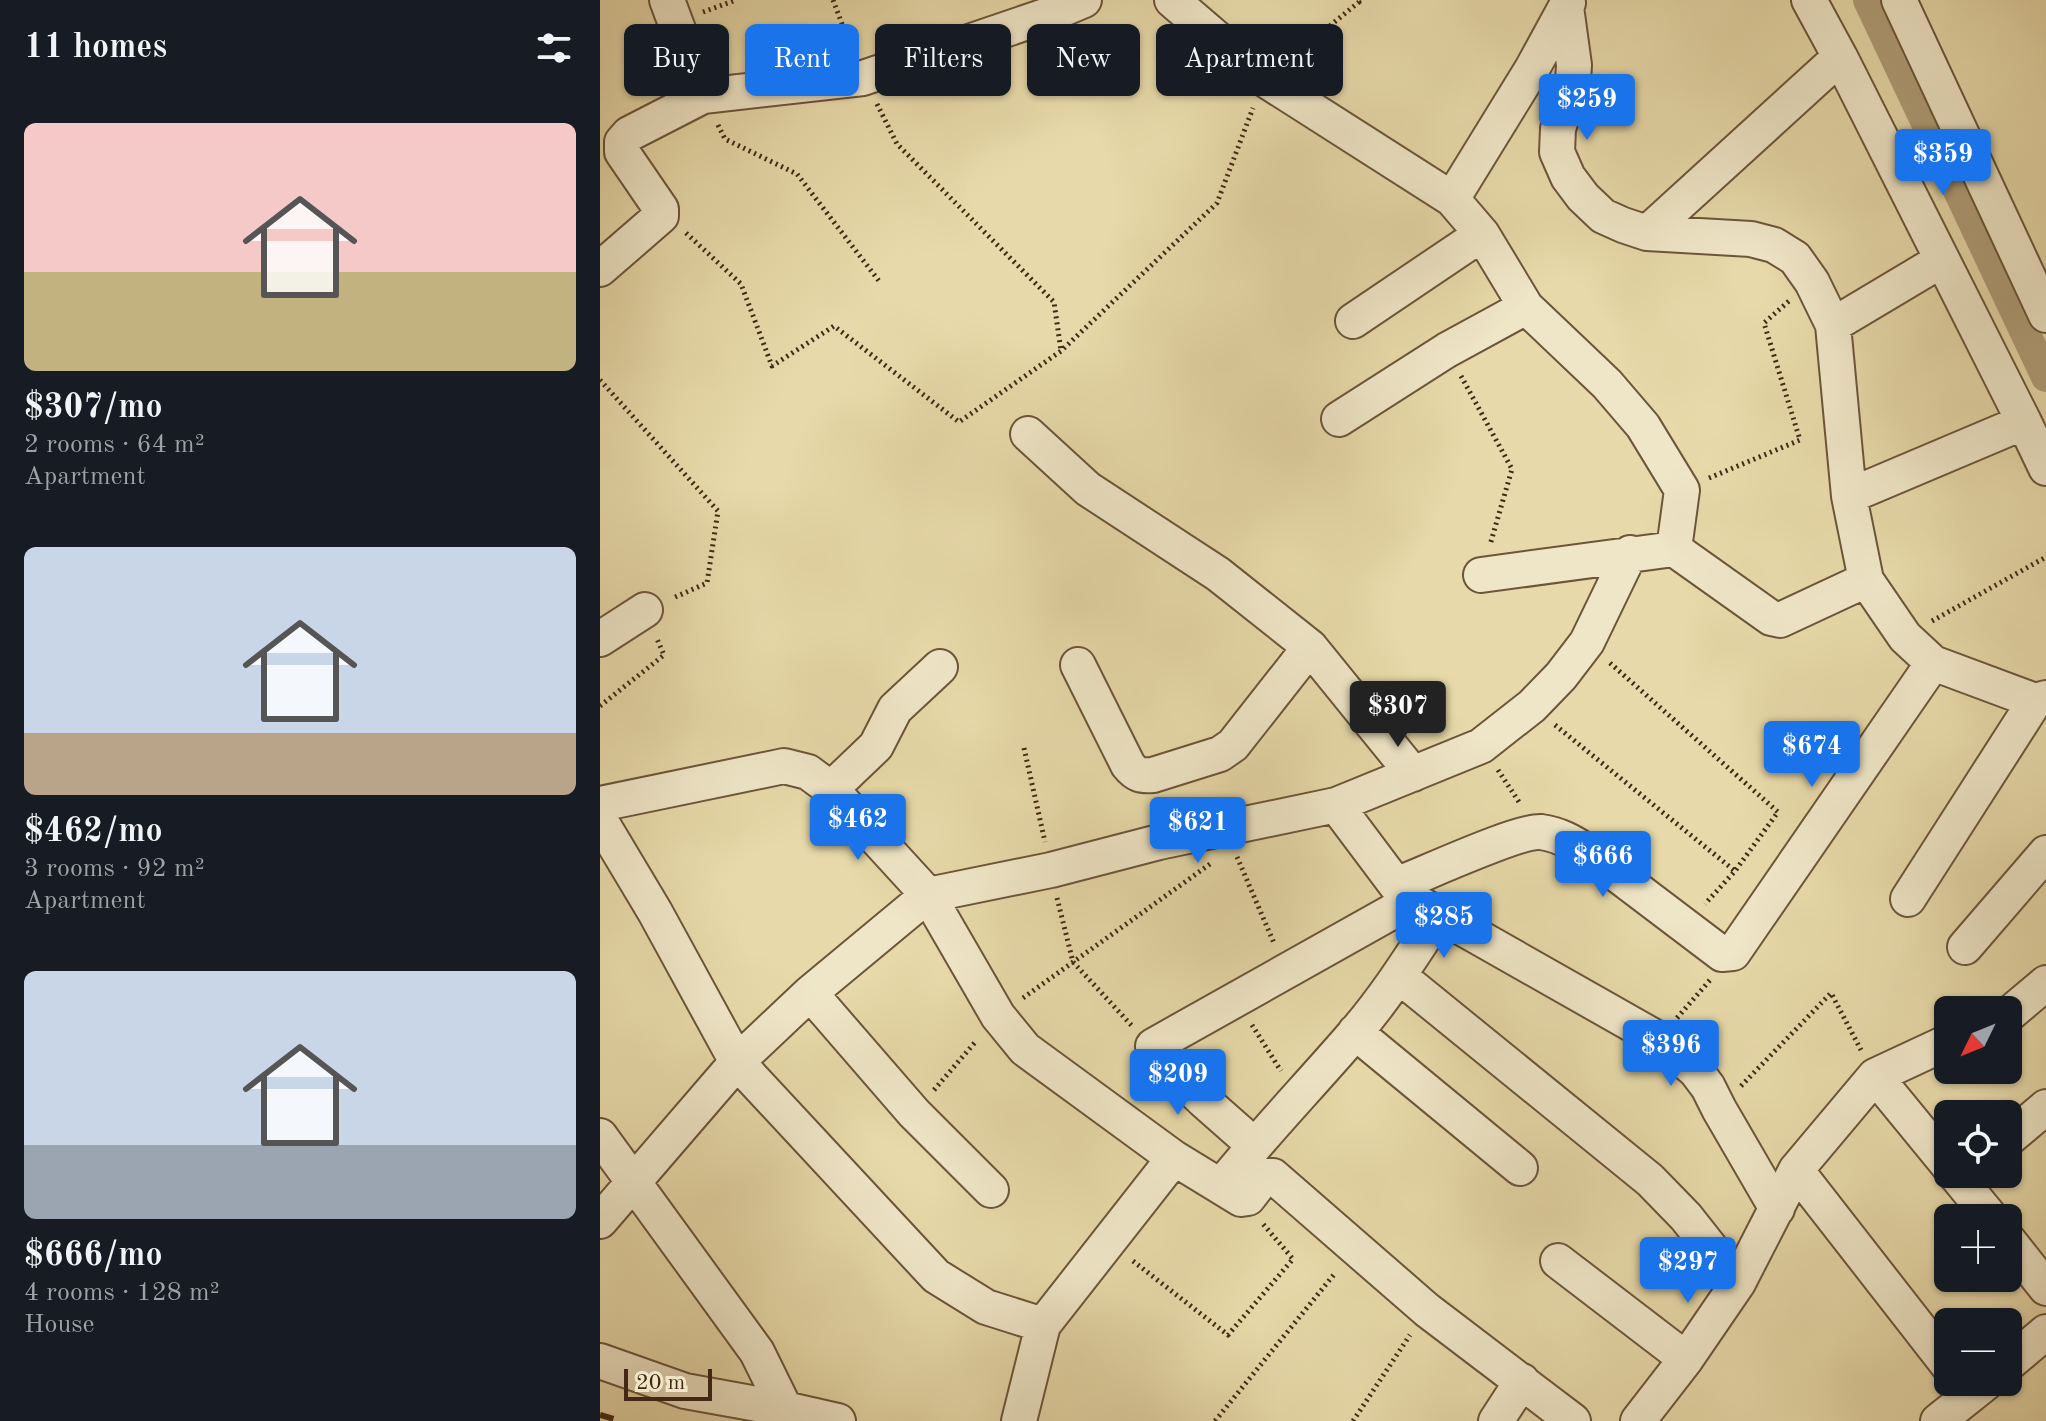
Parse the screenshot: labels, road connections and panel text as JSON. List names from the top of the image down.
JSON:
{
  "scale_bar": "20 m",
  "north": "bottom left",
  "page": {
    "heading": "11 homes",
    "chip": [
      "Buy",
      "Rent",
      "Filters",
      "New",
      "Apartment"
    ],
    "price": [
      "$259",
      "$359",
      "$307",
      "$674",
      "$462",
      "$621",
      "$666",
      "$285",
      "$396",
      "$209",
      "$297"
    ],
    "list": [
      {
        "name": "$307/mo",
        "note": "2 rooms · 64 m² · Apartment"
      },
      {
        "name": "$462/mo",
        "note": "3 rooms · 92 m² · Apartment"
      },
      {
        "name": "$666/mo",
        "note": "4 rooms · 128 m² · House"
      }
    ],
    "map_buttons": ["+", "−"],
    "scale": "20 m"
  }
}
